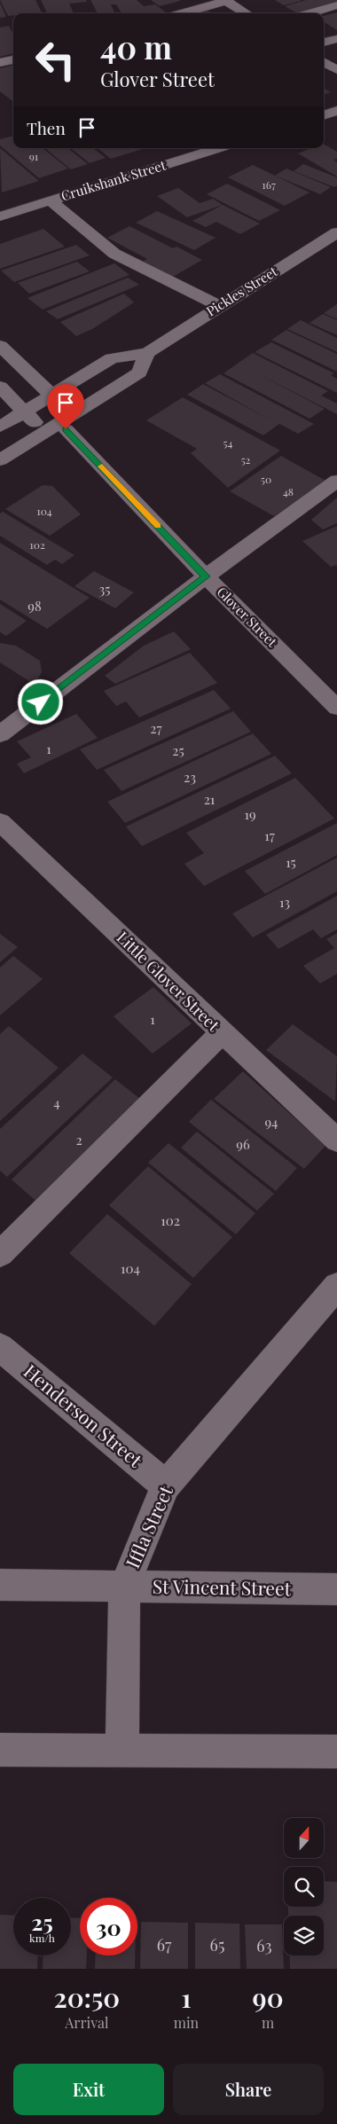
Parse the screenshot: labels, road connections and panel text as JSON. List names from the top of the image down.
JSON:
{
  "streets": {
    "street": [
      "Cruikshank Street",
      "Pickles Street",
      "Glover Street",
      "Little Glover Street",
      "Henderson Street",
      "Iffla Street",
      "St Vincent Street"
    ]
  },
  "crossings": [
    ["Pickles Street", "Glover Street"],
    ["Henderson Street", "Iffla Street"],
    ["Iffla Street", "St Vincent Street"]
  ],
  "house_numbers": [
    "91",
    "167",
    "54",
    "52",
    "50",
    "48",
    "104",
    "102",
    "35",
    "98",
    "27",
    "1",
    "25",
    "23",
    "21",
    "19",
    "17",
    "15",
    "13",
    "1",
    "4",
    "94",
    "2",
    "96",
    "102",
    "104",
    "67",
    "65",
    "63"
  ],
  "north": "top",
  "page": {
    "turn": ["40 m", "Glover Street"],
    "then": "Then",
    "speed": "25 km/h",
    "limit": "30",
    "eta": [
      "20:50",
      "Arrival",
      "1",
      "min",
      "90",
      "m"
    ],
    "buttons": ["Exit", "Share"]
  }
}
